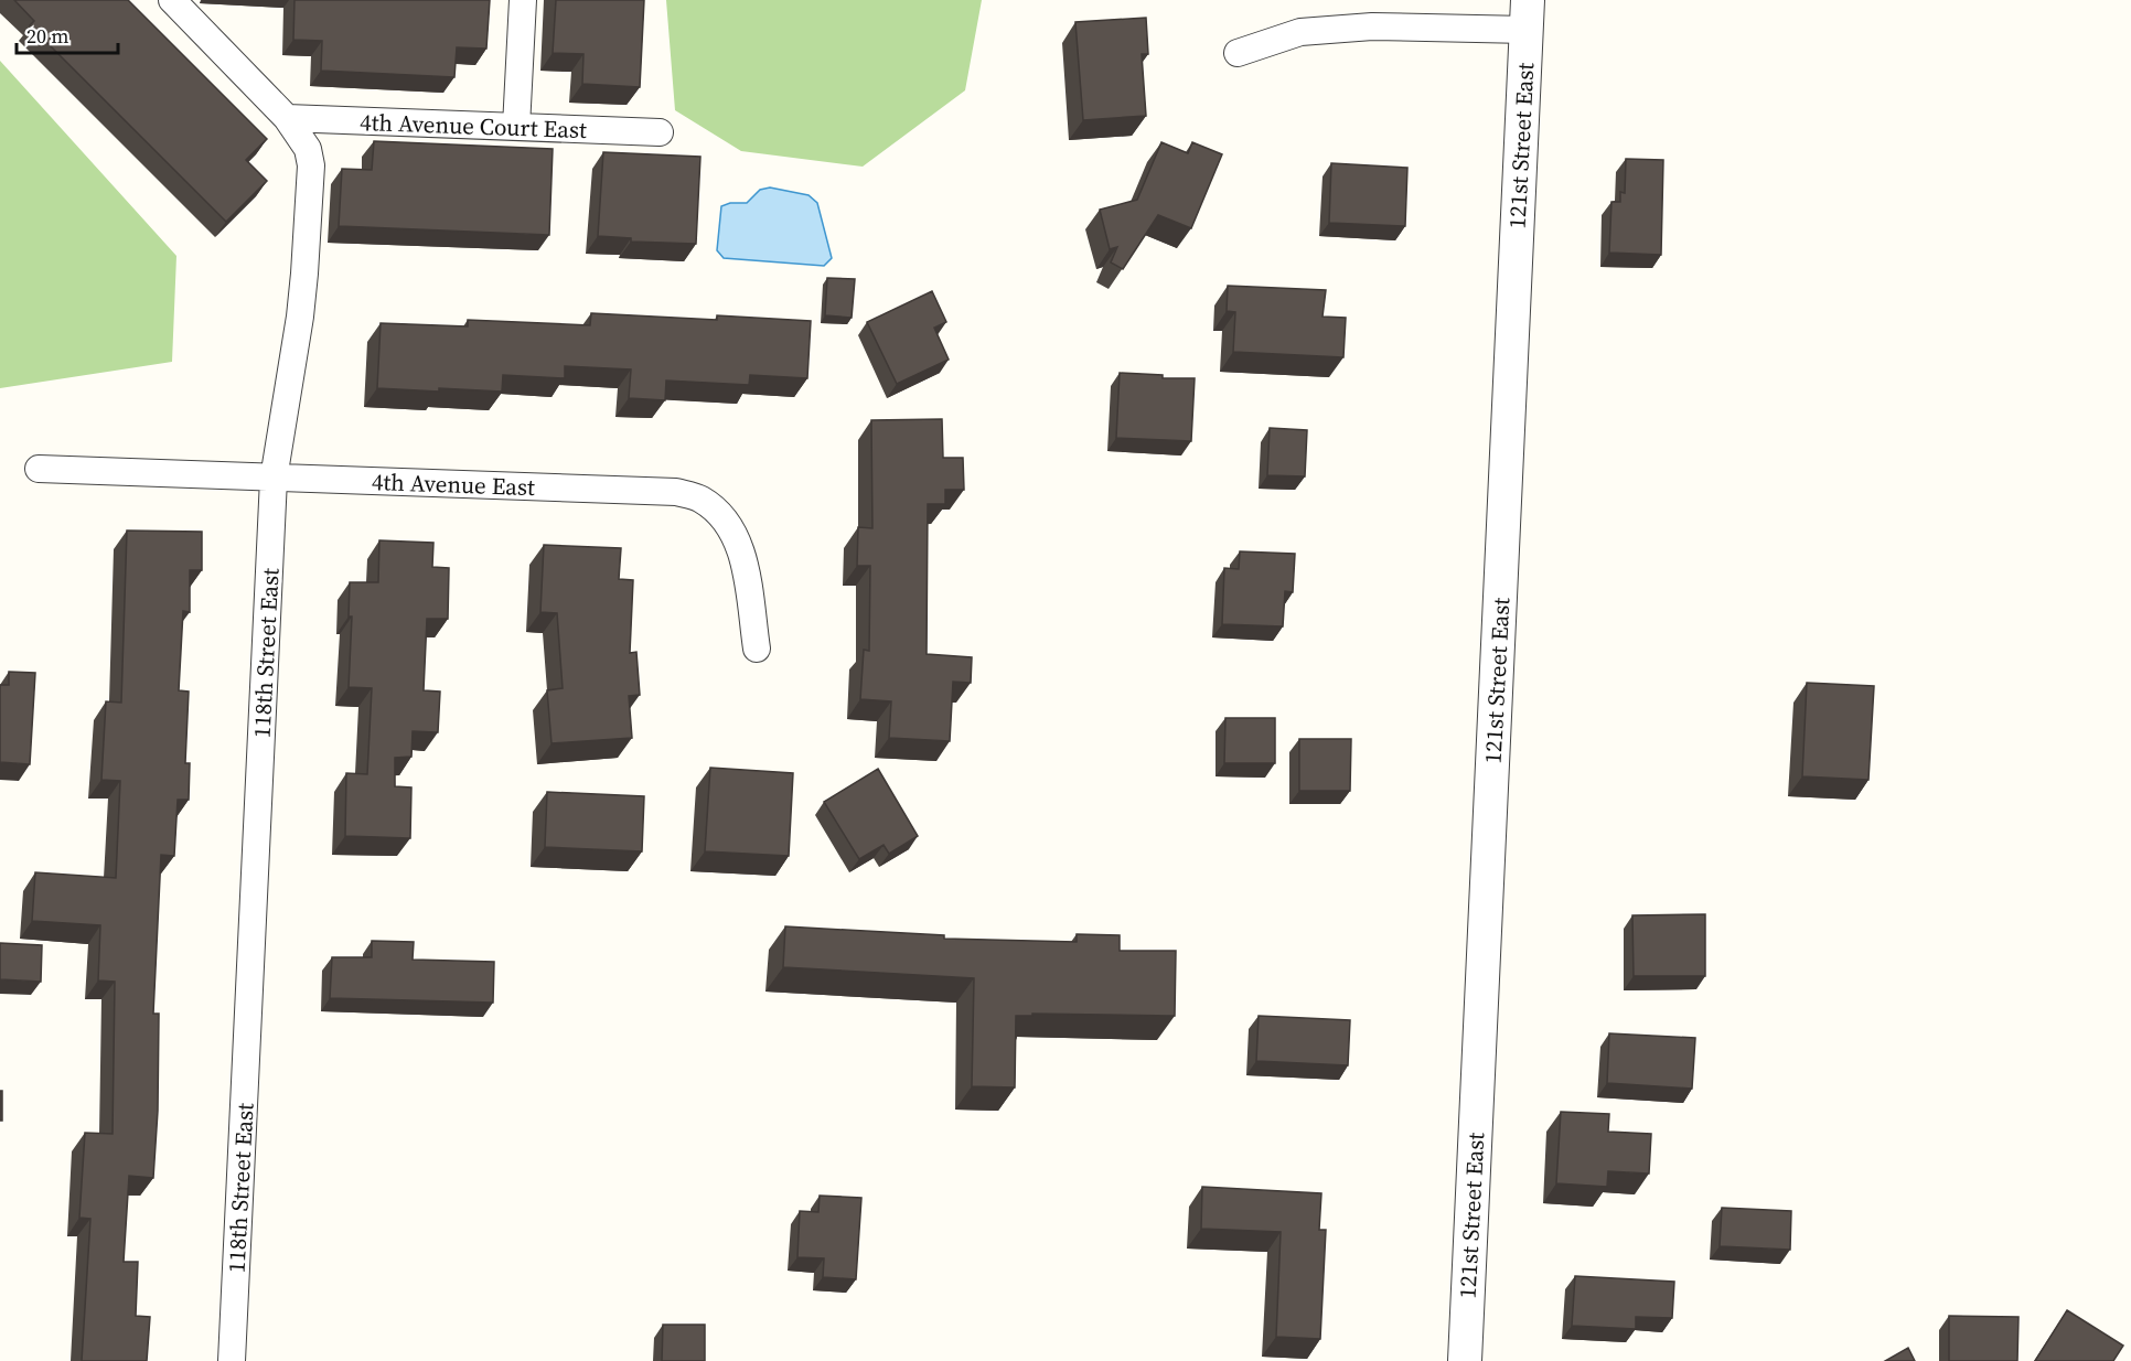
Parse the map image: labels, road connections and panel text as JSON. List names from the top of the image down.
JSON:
{
  "streets": {
    "street": [
      "4th Avenue Court East",
      "121st Street East",
      "4th Avenue East",
      "118th Street East"
    ]
  },
  "crossings": [
    ["4th Avenue Court East", "118th Street East"],
    ["4th Avenue East", "118th Street East"]
  ],
  "scale_bar": "20 m"
}
